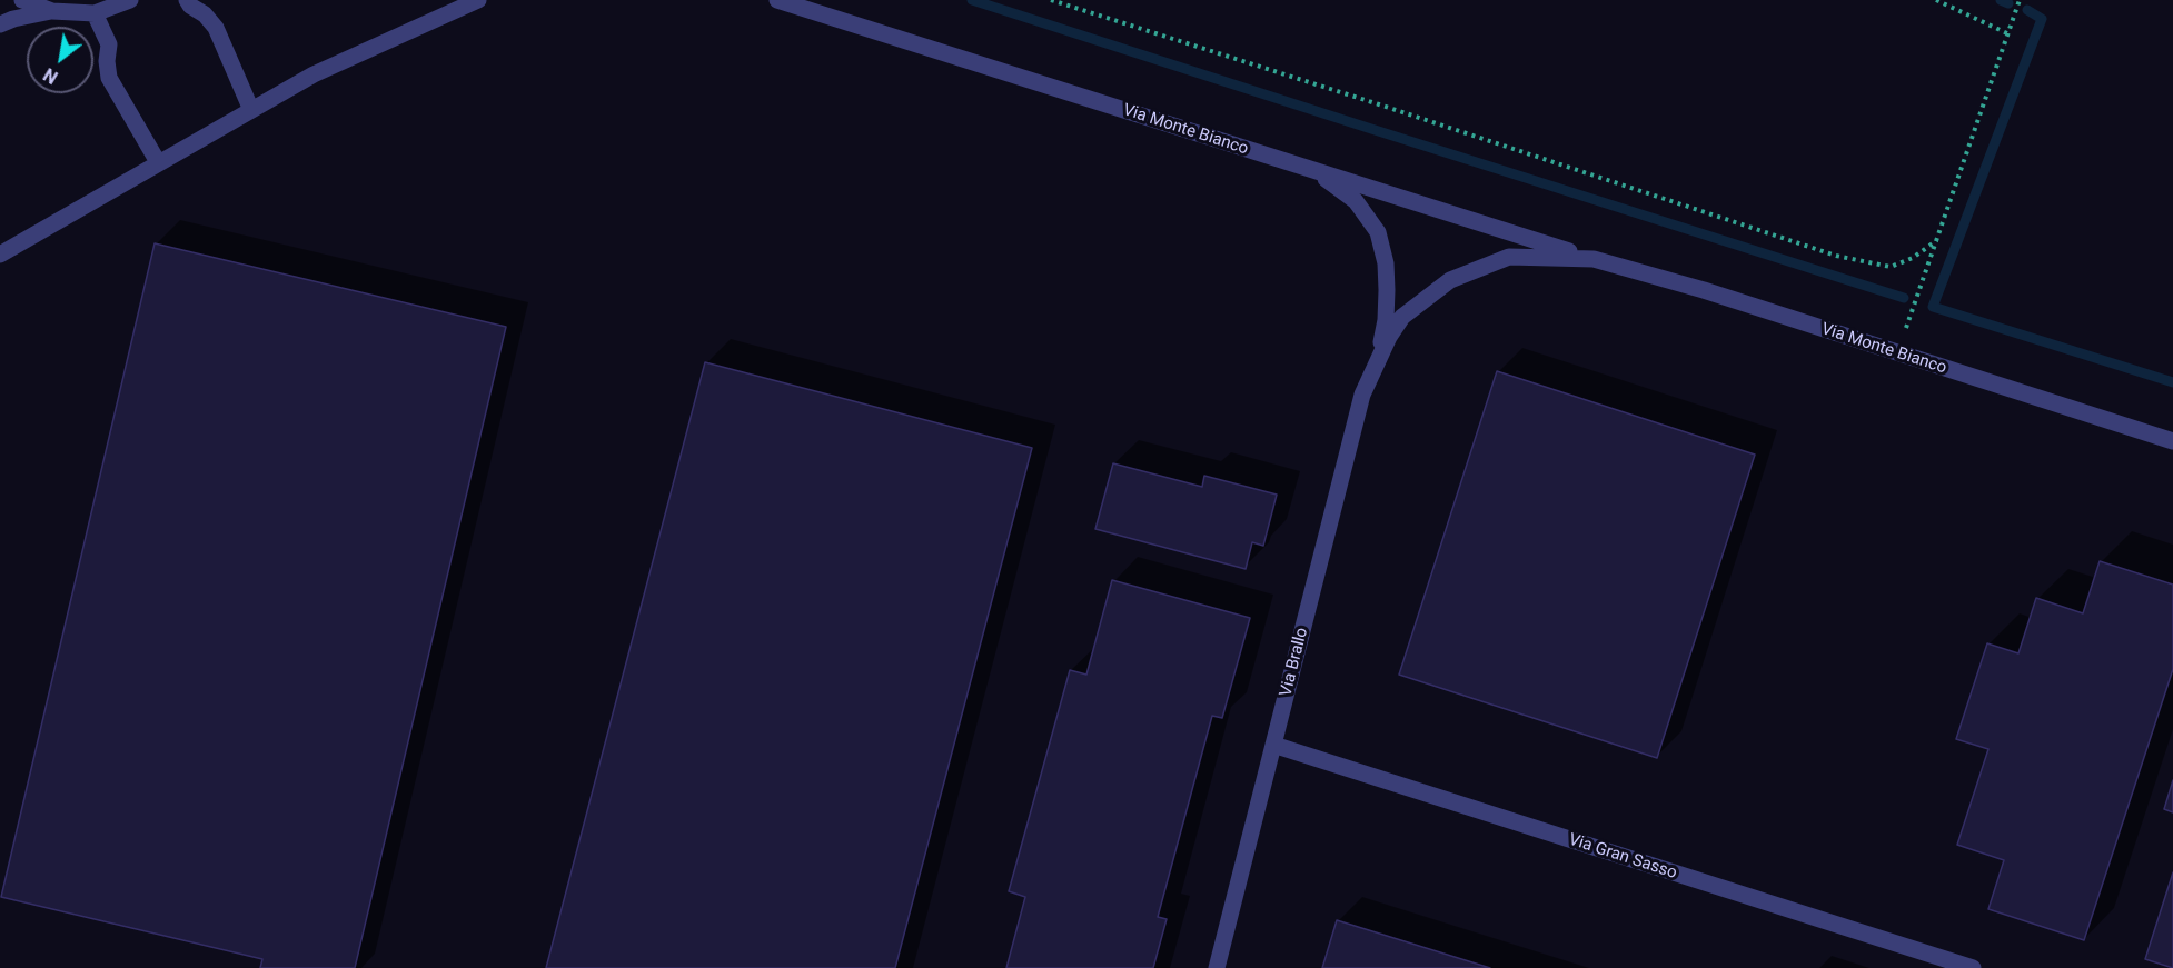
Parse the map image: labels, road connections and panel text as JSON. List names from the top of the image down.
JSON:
{
  "streets": {
    "street": ["Via Monte Bianco", "Via Brallo", "Via Gran Sasso"]
  },
  "crossings": [
    ["Via Monte Bianco", "Via Brallo"],
    ["Via Brallo", "Via Gran Sasso"]
  ],
  "north": "bottom left"
}
